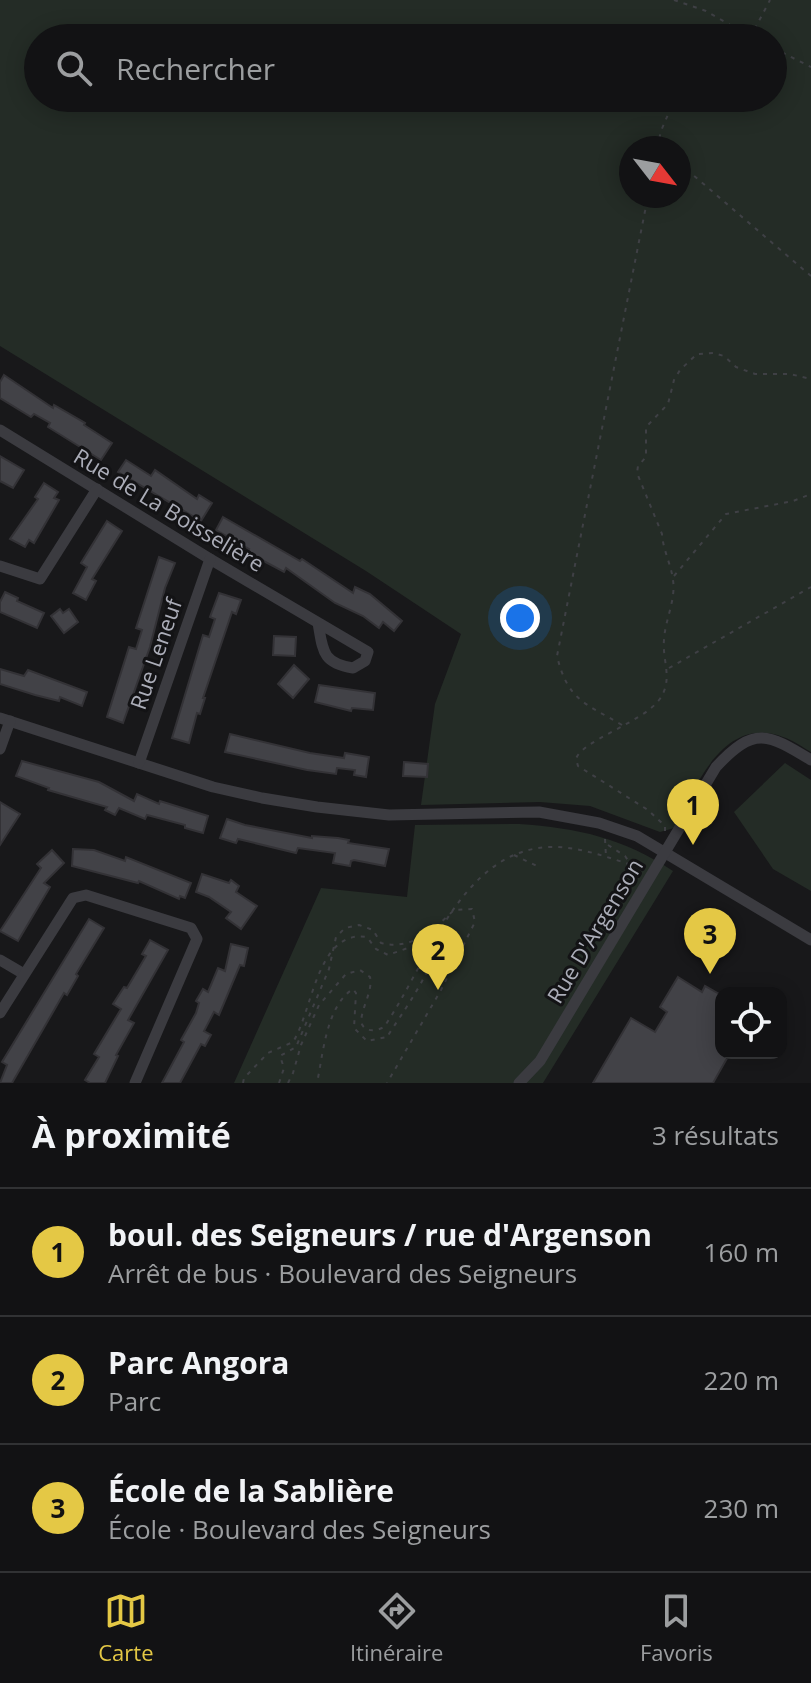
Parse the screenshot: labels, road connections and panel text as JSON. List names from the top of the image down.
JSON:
{
  "streets": {
    "street": ["Rue de La Boisselière", "Rue Leneuf", "Rue D'Argenson"]
  },
  "crossings": [
    ["Rue de La Boisselière", "Rue Leneuf"]
  ],
  "north": "bottom right",
  "page": {
    "search": "Rechercher",
    "pins": ["1", "3", "2"],
    "heading": ["À proximité", "3 résultats"],
    "list": [
      {
        "mark": "1",
        "name": "boul. des Seigneurs / rue d'Argenson",
        "note": "Arrêt de bus · Boulevard des Seigneurs",
        "value": "160 m"
      },
      {
        "mark": "2",
        "name": "Parc Angora",
        "note": "Parc",
        "value": "220 m"
      },
      {
        "mark": "3",
        "name": "École de la Sablière",
        "note": "École · Boulevard des Seigneurs",
        "value": "230 m"
      }
    ],
    "nav": ["Carte", "Itinéraire", "Favoris"]
  }
}
